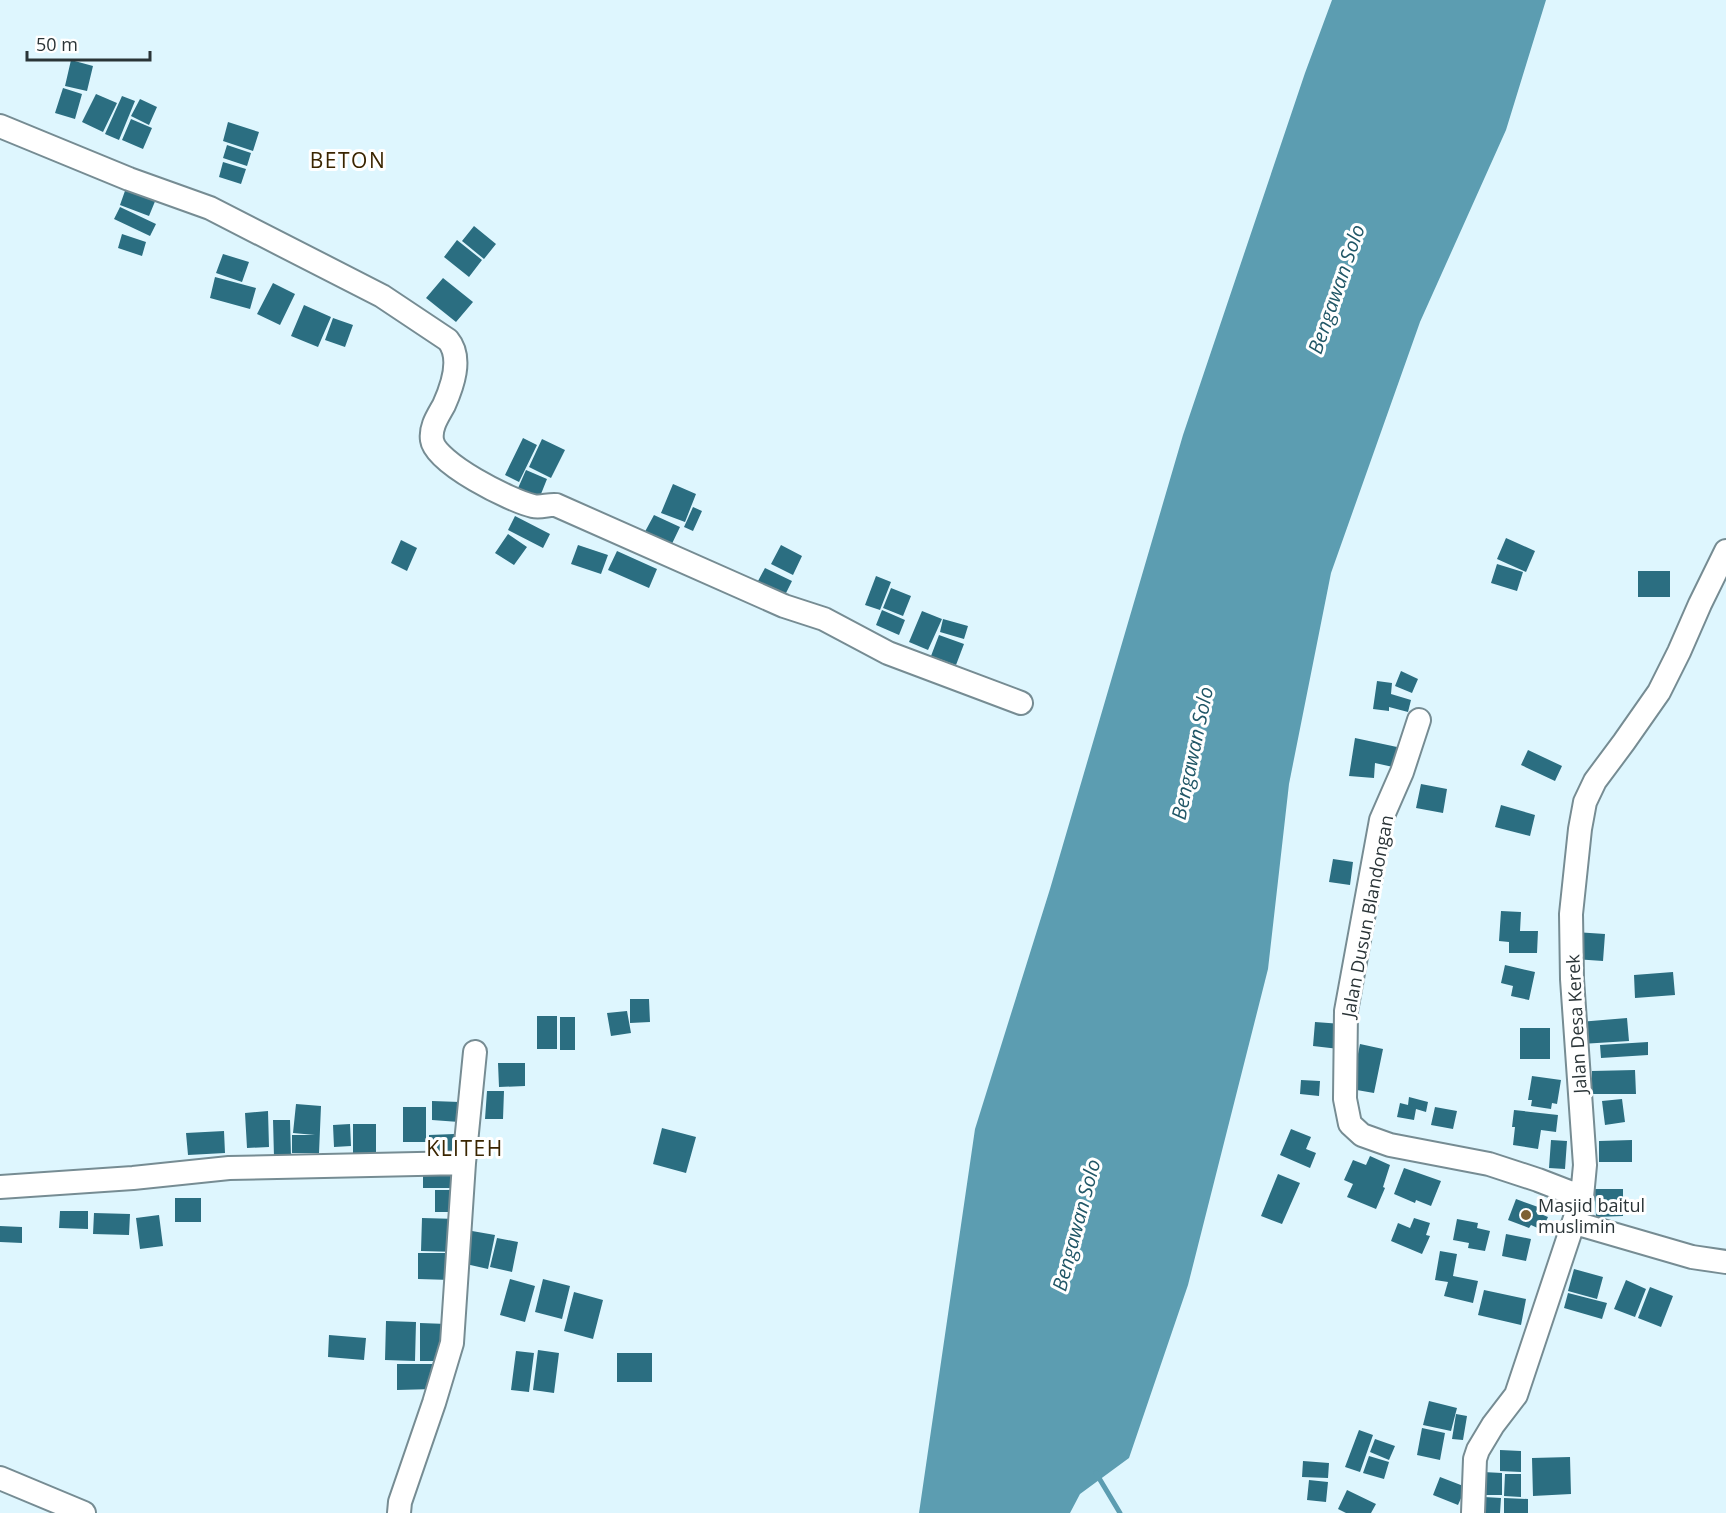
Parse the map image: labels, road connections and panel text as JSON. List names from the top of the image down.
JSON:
{
  "streets": {
    "street": ["Jalan Dusun Blandongan", "Jalan Desa Kerek"]
  },
  "crossings": [
    ["Jalan Dusun Blandongan", "Jalan Desa Kerek"]
  ],
  "districts": ["BETON", "KLITEH"],
  "water": ["Bengawan Solo"],
  "places": ["Masjid baitul muslimin"],
  "scale_bar": "50 m"
}
